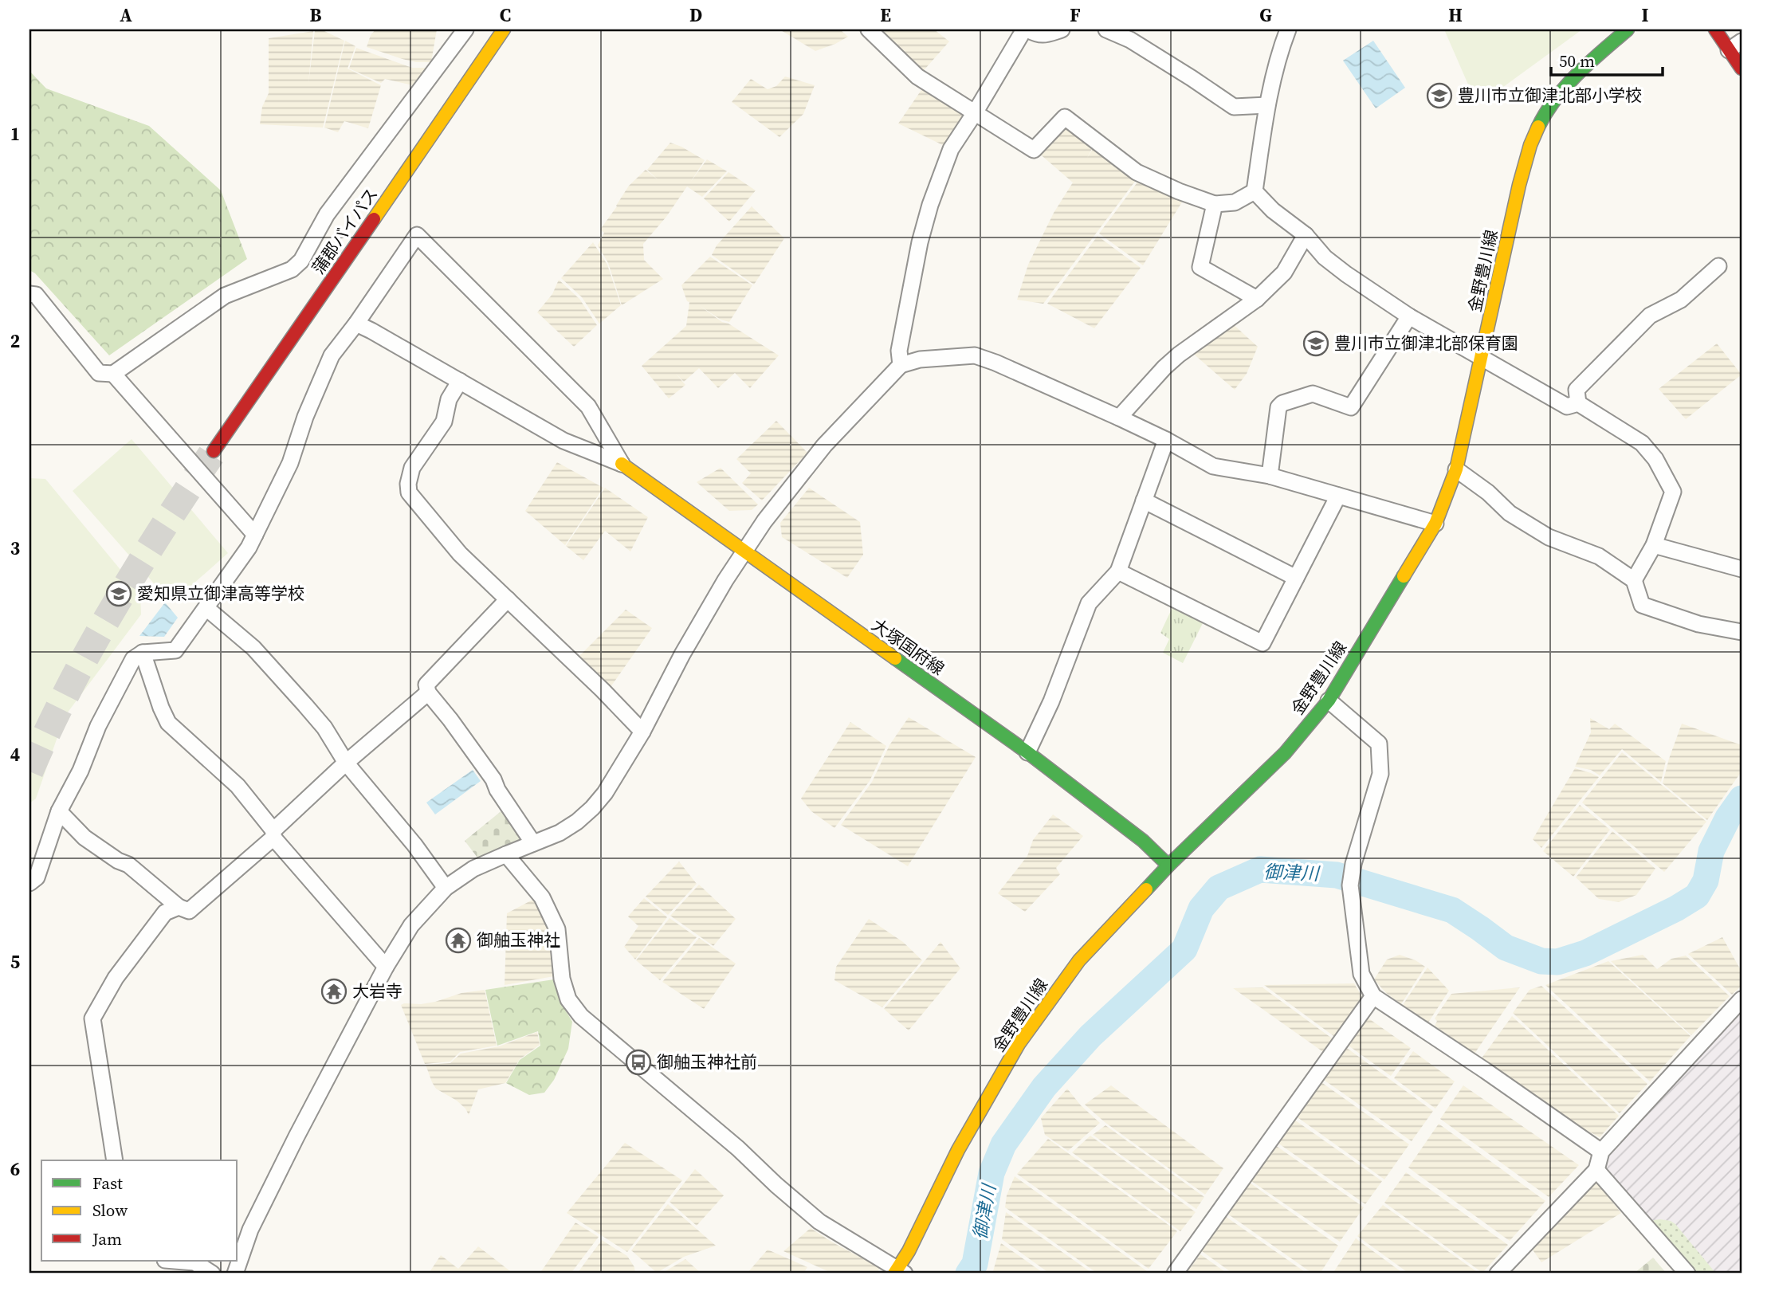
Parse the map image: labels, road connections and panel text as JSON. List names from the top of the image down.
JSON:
{
  "streets": {
    "main road": ["蒲郡バイパス", "金野豊川線", "大塚国府線"]
  },
  "crossings": [
    ["金野豊川線", "大塚国府線"]
  ],
  "water": ["御津川"],
  "places": {
    "school or university": ["豊川市立御津北部小学校", "豊川市立御津北部保育園", "愛知県立御津高等学校"],
    "temple": ["御舳玉神社", "大岩寺"],
    "bus stop": ["御舳玉神社前"]
  },
  "legend": ["Fast", "Slow", "Jam"],
  "scale_bar": "50 m",
  "grid": {
    "columns": [
      "A",
      "B",
      "C",
      "D",
      "E",
      "F",
      "G",
      "H",
      "I"
    ],
    "rows": [
      "1",
      "2",
      "3",
      "4",
      "5",
      "6"
    ]
  }
}
